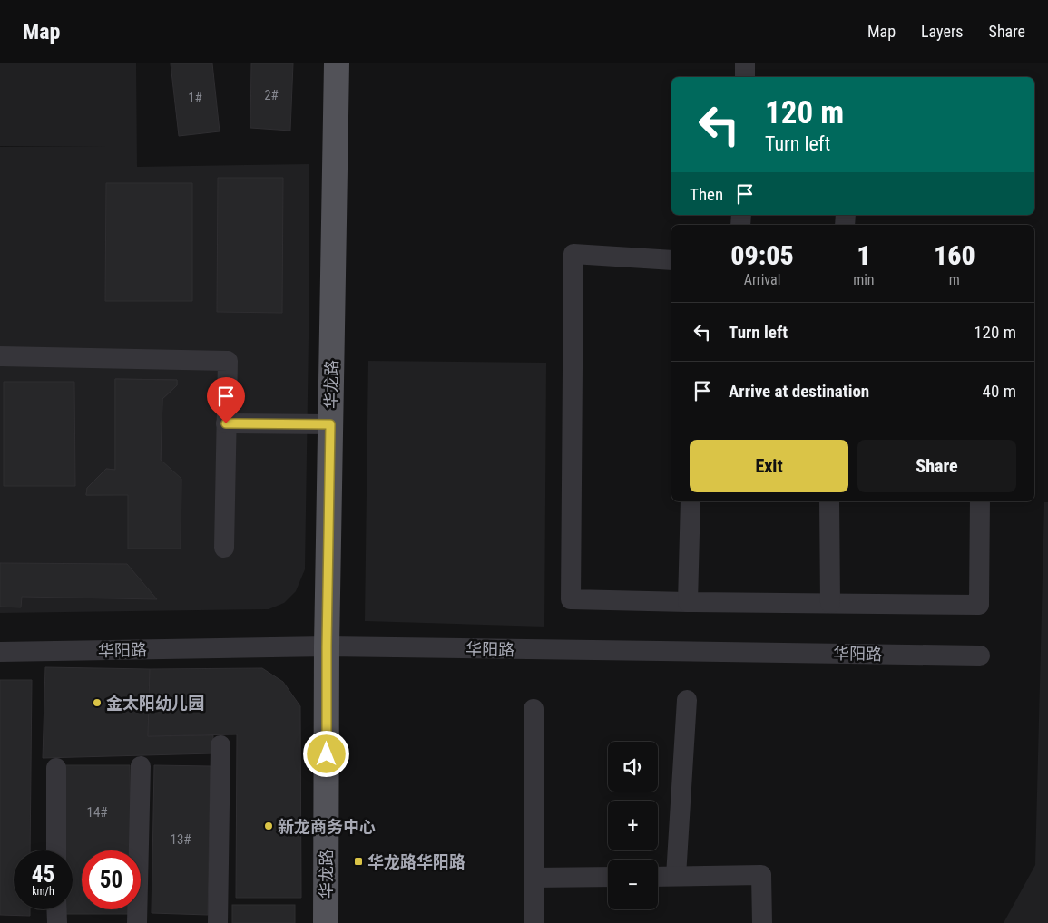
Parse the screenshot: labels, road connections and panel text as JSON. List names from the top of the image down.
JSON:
{
  "streets": {
    "main road": ["华龙路"],
    "street": ["华阳路"]
  },
  "crossings": [
    ["华龙路", "华阳路"]
  ],
  "places": {
    "other": ["金太阳幼儿园", "新龙商务中心"],
    "transit": ["华龙路华阳路"]
  },
  "house_numbers": [
    "2#",
    "1#",
    "14#",
    "13#"
  ],
  "page": {
    "header": "Map",
    "nav": ["Map", "Layers", "Share"],
    "turn": ["120 m", "Turn left"],
    "then": "Then",
    "eta": [
      "09:05",
      "Arrival",
      "1",
      "min",
      "160",
      "m"
    ],
    "list": [
      {
        "name": "Turn left",
        "value": "120 m"
      },
      {
        "name": "Arrive at destination",
        "value": "40 m"
      }
    ],
    "buttons": ["Exit", "Share"],
    "map_buttons": ["+", "−"],
    "speed": "45 km/h",
    "limit": "50"
  }
}
